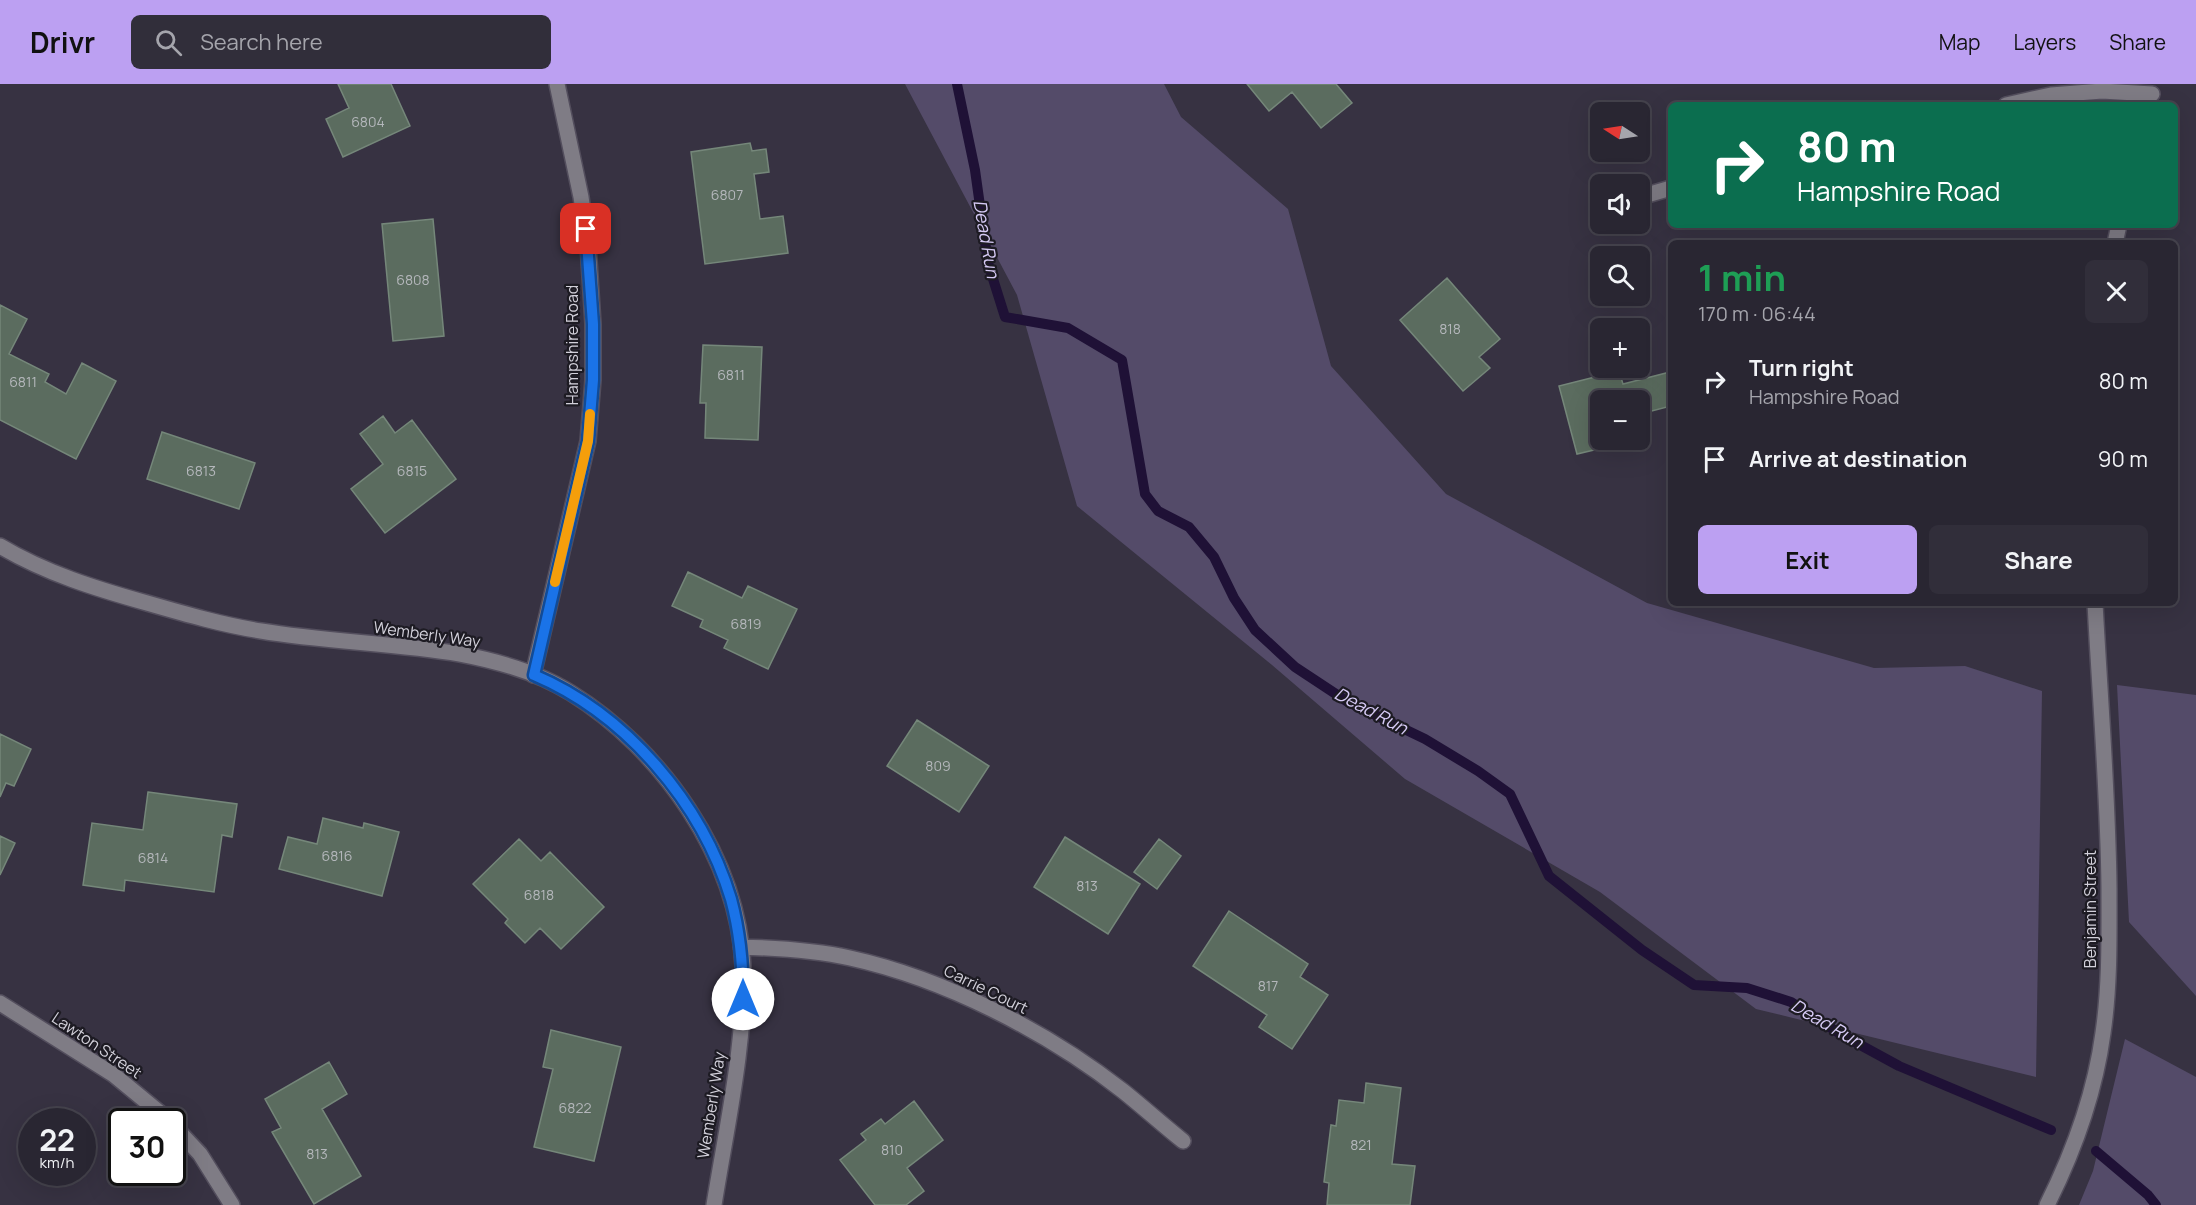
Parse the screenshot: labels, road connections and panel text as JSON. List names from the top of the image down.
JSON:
{
  "streets": {
    "street": [
      "Hampshire Road",
      "Wemberly Way",
      "Benjamin Street",
      "Carrie Court",
      "Lawton Street"
    ]
  },
  "crossings": [
    ["Hampshire Road", "Wemberly Way"],
    ["Wemberly Way", "Carrie Court"]
  ],
  "water": ["Dead Run"],
  "house_numbers": [
    "6804",
    "6807",
    "6808",
    "818",
    "6811",
    "6811",
    "6813",
    "6815",
    "6819",
    "809",
    "6816",
    "6814",
    "813",
    "6818",
    "817",
    "6822",
    "821",
    "810",
    "813"
  ],
  "north": "left",
  "page": {
    "header": "Drivr",
    "search": "Search here",
    "nav": ["Map", "Layers", "Share"],
    "map_buttons": ["+", "−"],
    "turn": ["80 m", "Hampshire Road"],
    "heading": ["1 min", "170 m · 06:44"],
    "list": [
      {
        "name": "Turn right",
        "note": "Hampshire Road",
        "value": "80 m"
      },
      {
        "name": "Arrive at destination",
        "value": "90 m"
      }
    ],
    "buttons": ["Exit", "Share"],
    "speed": "22 km/h",
    "limit": "30"
  }
}
